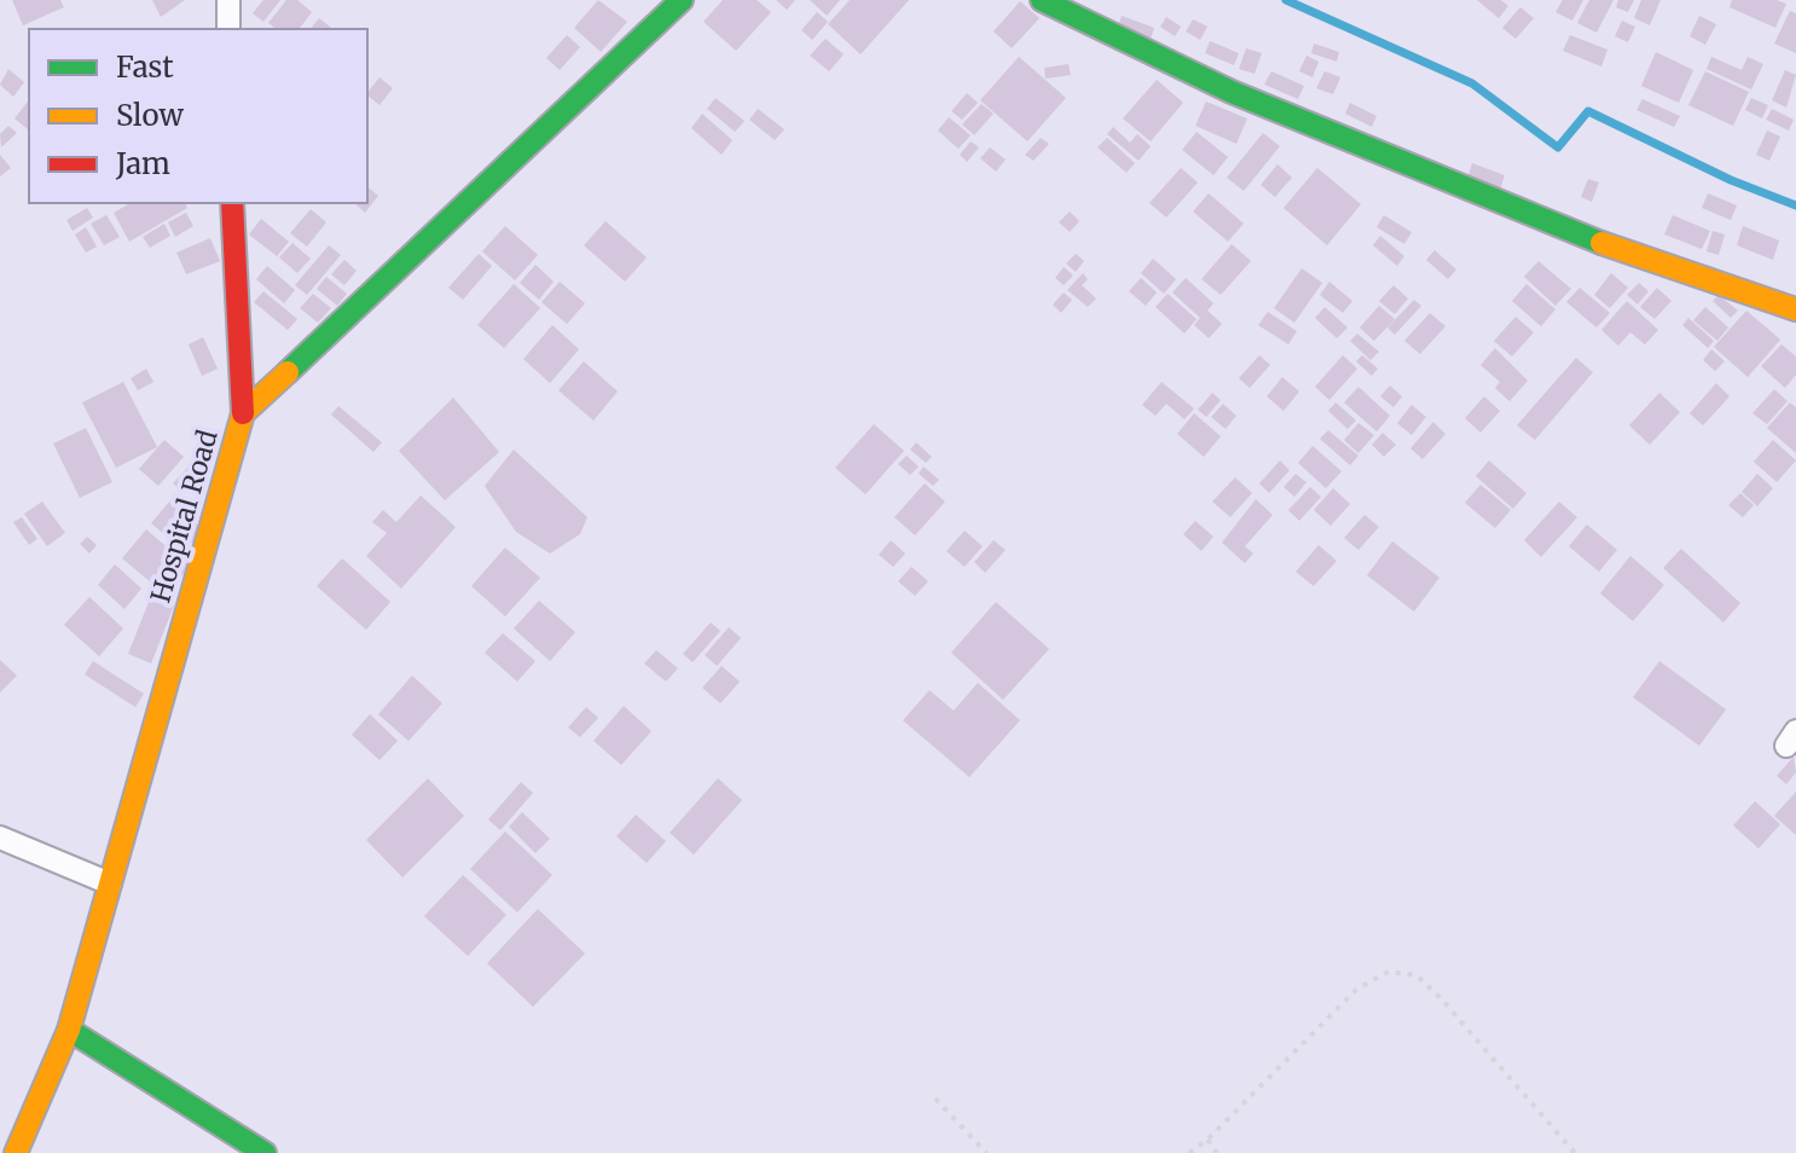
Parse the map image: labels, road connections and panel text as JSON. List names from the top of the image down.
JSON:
{
  "streets": {
    "main road": ["Hospital Road"]
  },
  "legend": ["Fast", "Slow", "Jam"]
}
